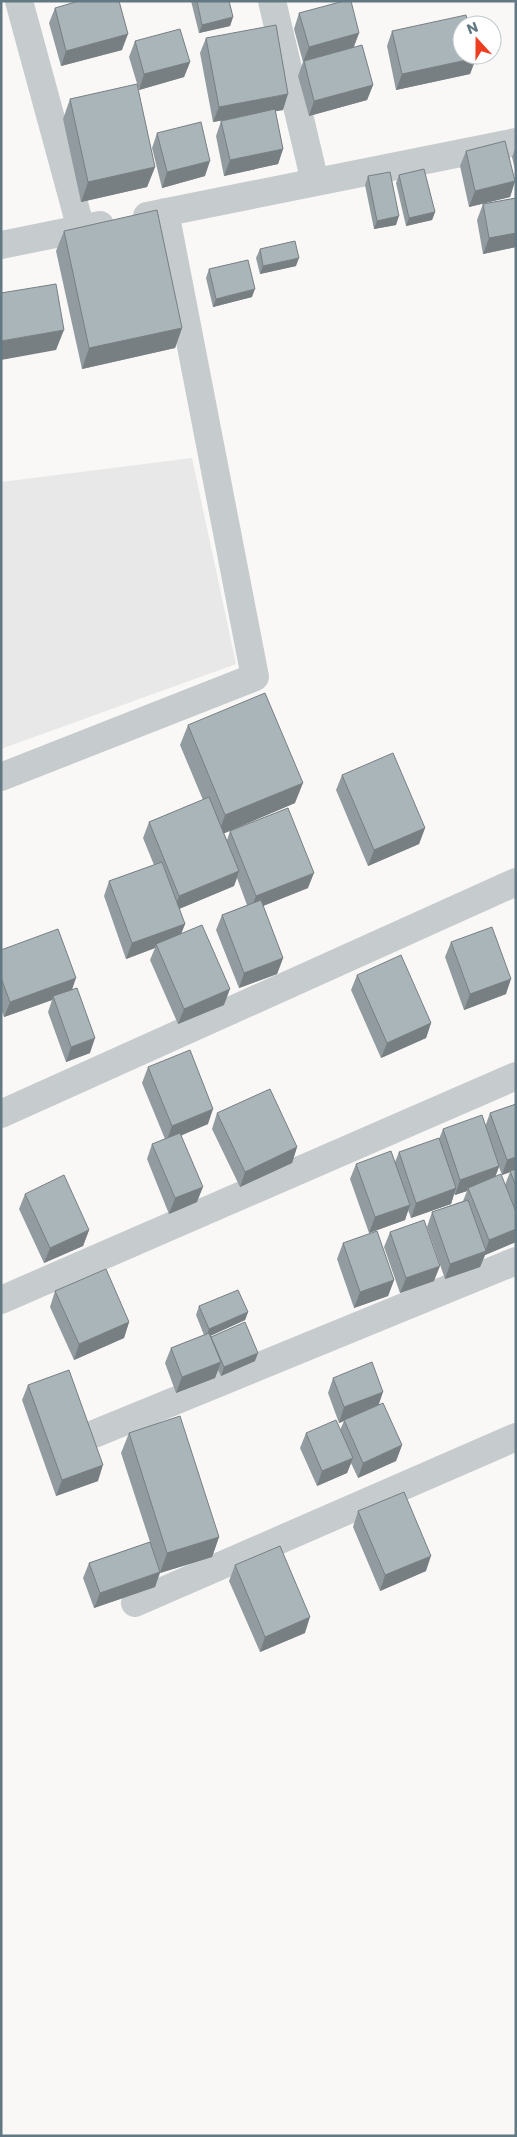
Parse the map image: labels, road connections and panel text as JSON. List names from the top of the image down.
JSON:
{
  "north": "top"
}
